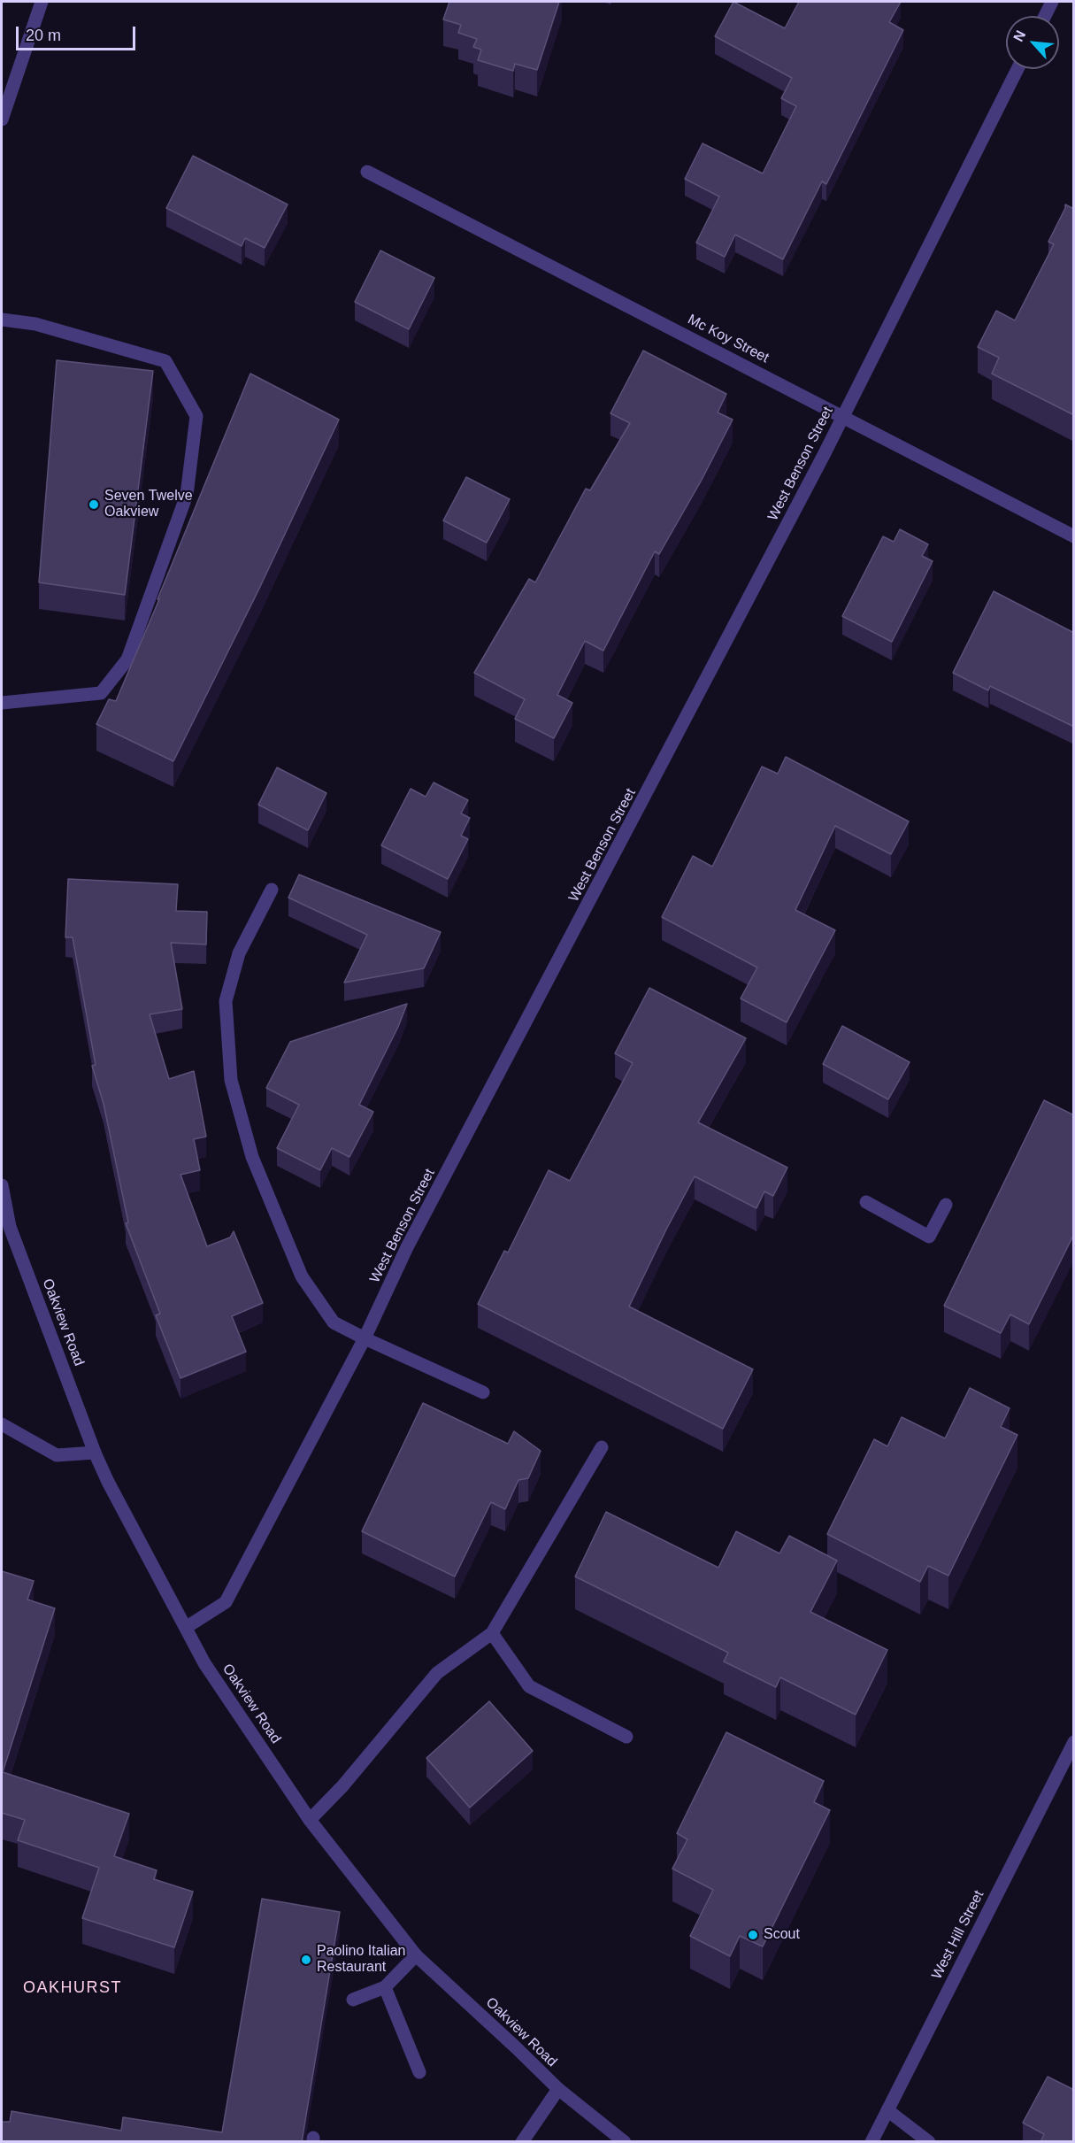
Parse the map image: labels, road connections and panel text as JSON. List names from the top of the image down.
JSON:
{
  "streets": {
    "street": [
      "Mc Koy Street",
      "West Benson Street",
      "Oakview Road",
      "West Hill Street"
    ]
  },
  "crossings": [
    ["Mc Koy Street", "West Benson Street"],
    ["West Benson Street", "Oakview Road"]
  ],
  "districts": ["OAKHURST"],
  "places": ["Seven Twelve Oakview", "Scout", "Paolino Italian Restaurant"],
  "scale_bar": "20 m",
  "north": "top left"
}
